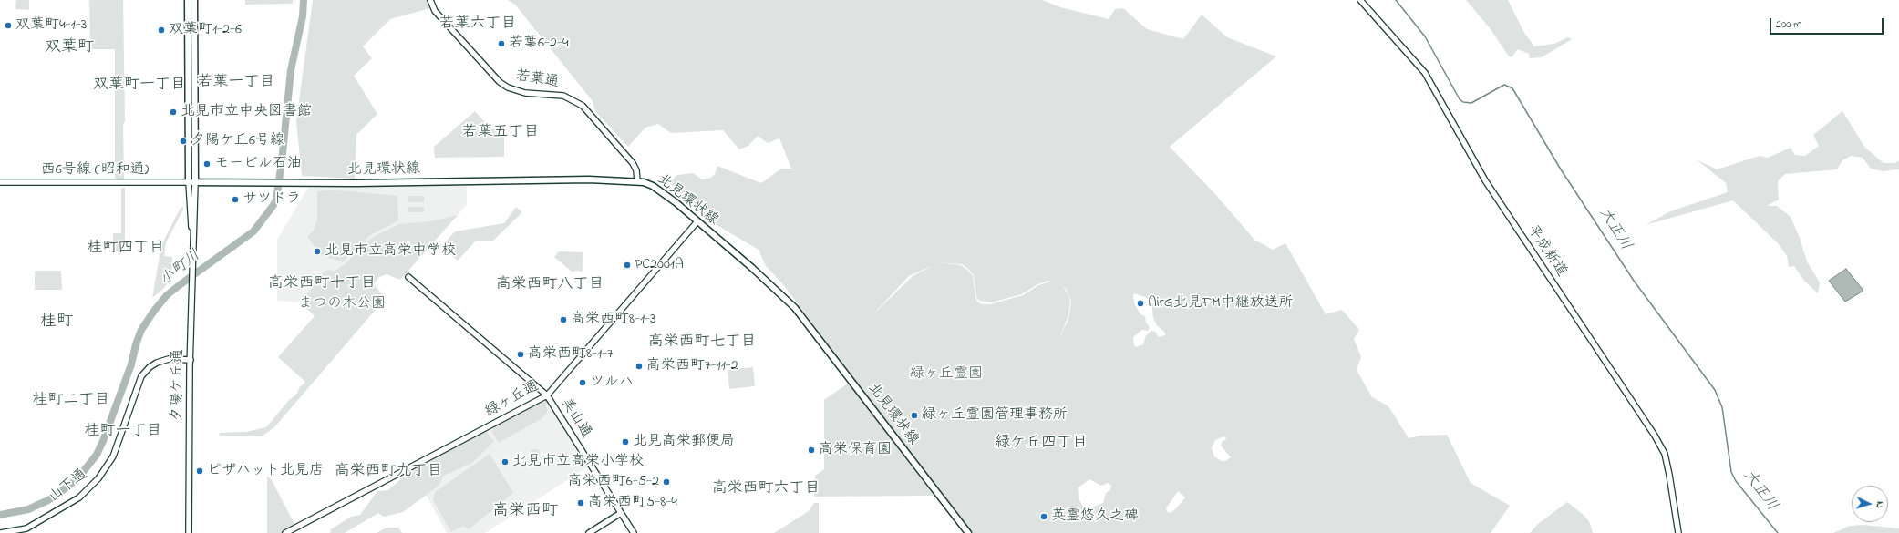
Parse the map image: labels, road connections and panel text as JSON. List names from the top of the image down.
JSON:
{
  "streets": {
    "main road": ["北見環状線", "夕陽ケ丘通"],
    "street": [
      "若葉通",
      "西6号線 (昭和通)",
      "平成新道",
      "緑ヶ丘通",
      "美山通",
      "山下通"
    ]
  },
  "crossings": [
    ["若葉通", "北見環状線"],
    ["西6号線 (昭和通)", "北見環状線"],
    ["西6号線 (昭和通)", "夕陽ケ丘通"],
    ["北見環状線", "夕陽ケ丘通"],
    ["北見環状線", "緑ヶ丘通"],
    ["夕陽ケ丘通", "山下通"],
    ["緑ヶ丘通", "美山通"]
  ],
  "districts": [
    "若葉六丁目",
    "双葉町",
    "若葉一丁目",
    "双葉町一丁目",
    "若葉五丁目",
    "桂町四丁目",
    "高栄西町十丁目",
    "高栄西町八丁目",
    "桂町",
    "高栄西町七丁目",
    "桂町二丁目",
    "桂町一丁目",
    "緑ケ丘四丁目",
    "高栄西町九丁目",
    "高栄西町六丁目",
    "高栄西町"
  ],
  "water": ["大正川", "小町川"],
  "parks": ["まつの木公園", "緑ヶ丘霊園"],
  "places": [
    "双葉町4-1-3",
    "双葉町1-2-6",
    "若葉6-2-4",
    "北見市立中央図書館",
    "夕陽ケ丘6号線",
    "モービル石油",
    "サツドラ",
    "北見市立高栄中学校",
    "PC2001A",
    "AirG北見FM中継放送所",
    "高栄西町8-1-3",
    "高栄西町8-1-7",
    "高栄西町7-11-2",
    "ツルハ",
    "緑ヶ丘霊園管理事務所",
    "北見高栄郵便局",
    "高栄保育園",
    "北見市立高栄小学校",
    "ピザハット北見店",
    "高栄西町6-5-2",
    "高栄西町5-8-4",
    "英霊悠久之碑"
  ],
  "scale_bar": "200 m",
  "north": "right"
}
